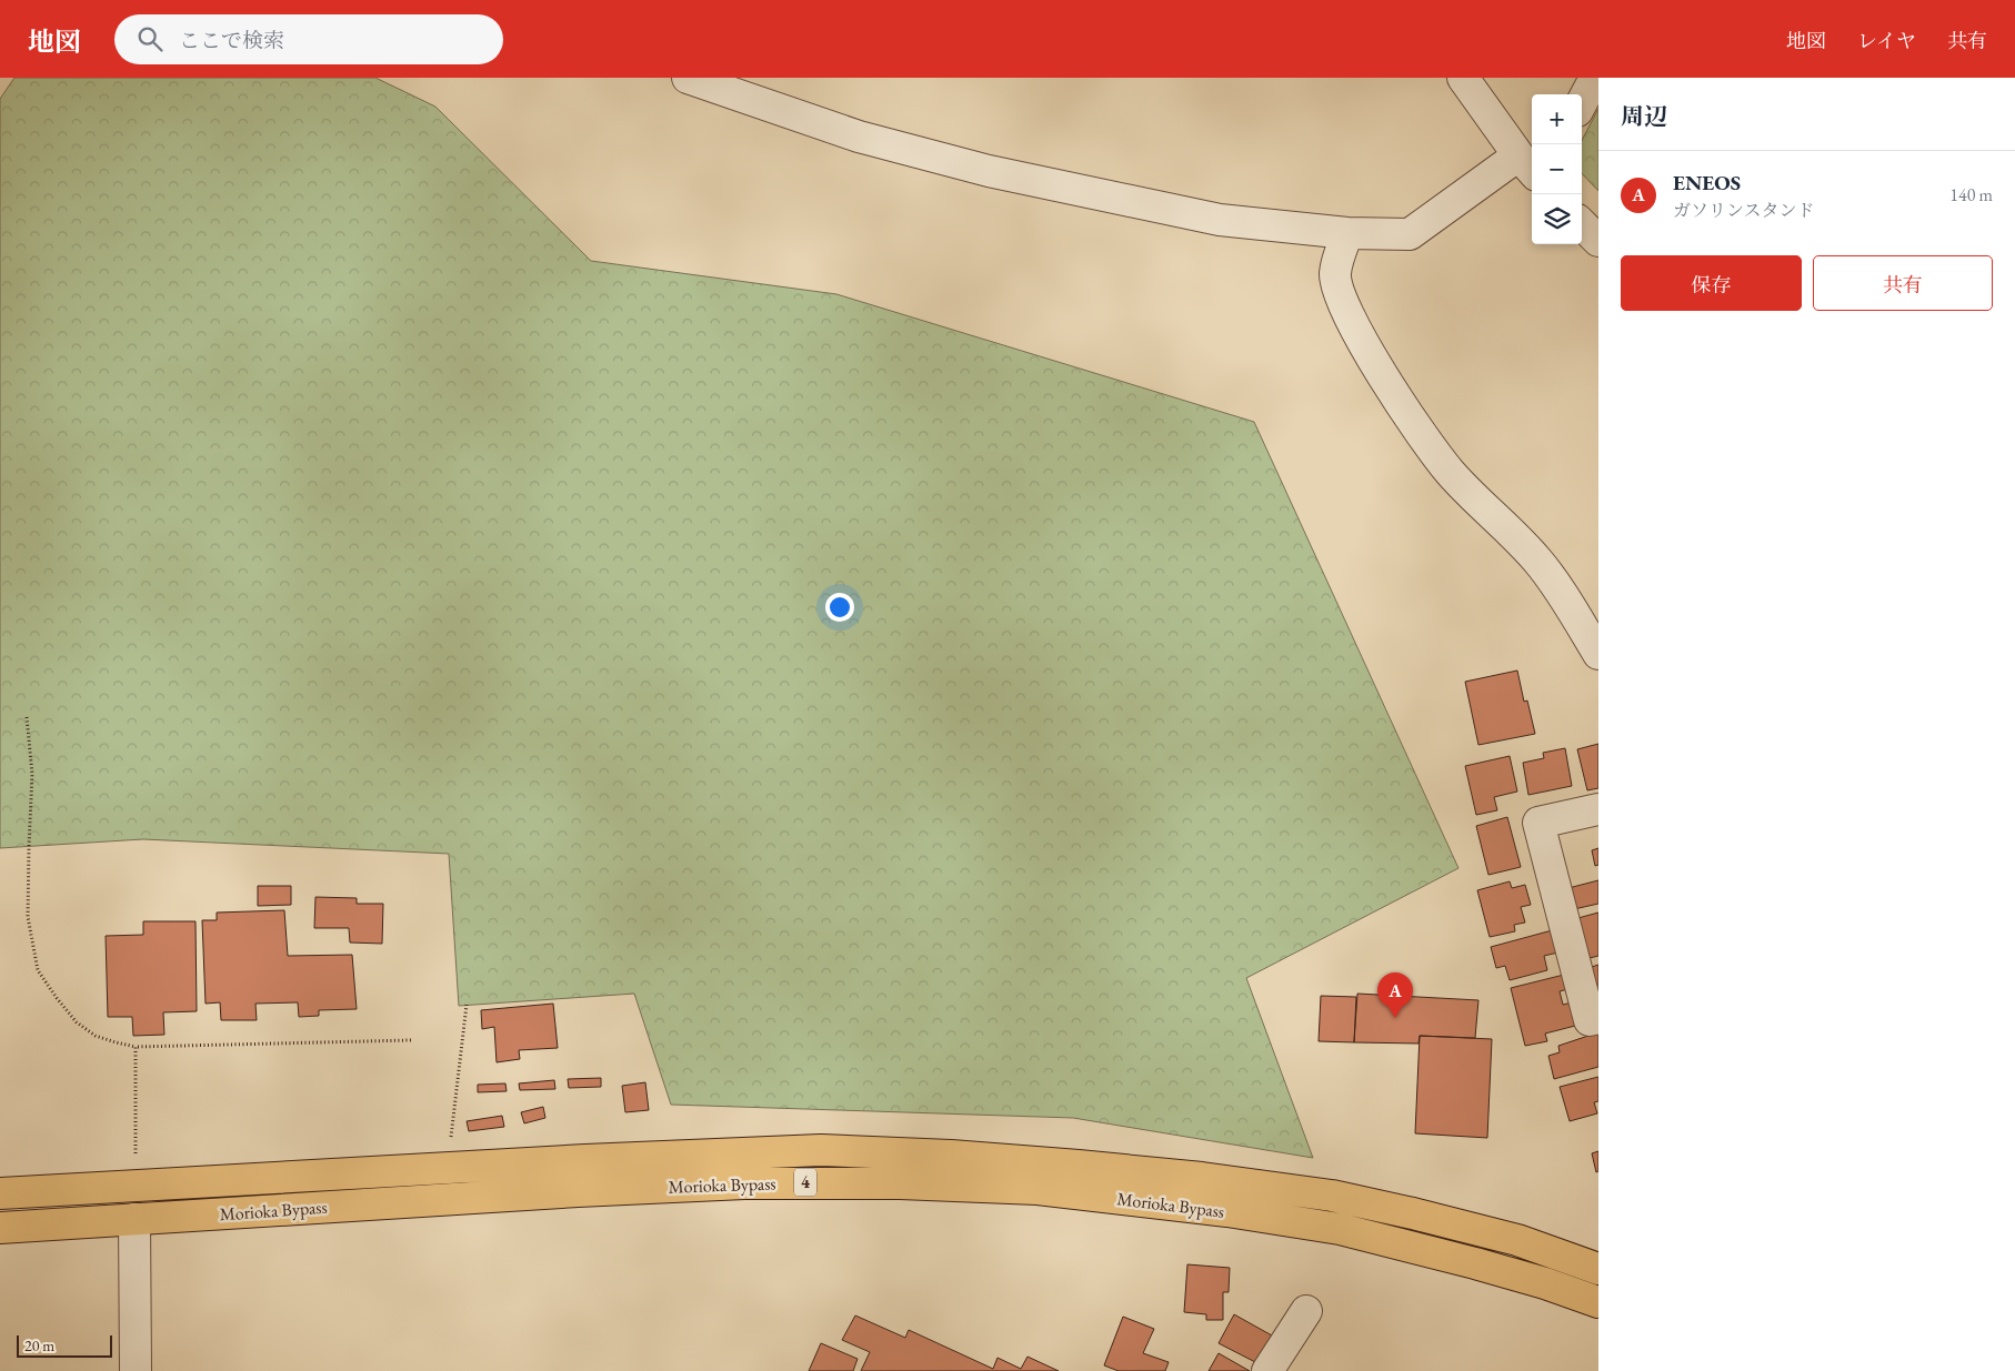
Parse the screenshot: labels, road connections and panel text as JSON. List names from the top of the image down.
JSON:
{
  "streets": {
    "highway": ["4", "Morioka Bypass"]
  },
  "scale_bar": "20 m",
  "page": {
    "header": "地図",
    "search": "ここで検索",
    "nav": ["地図", "レイヤ", "共有"],
    "heading": "周辺",
    "map_buttons": ["+", "−"],
    "list": [
      {
        "mark": "A",
        "name": "ENEOS",
        "note": "ガソリンスタンド",
        "value": "140 m"
      }
    ],
    "buttons": ["保存", "共有"],
    "pins": "A",
    "scale": "20 m"
  }
}
